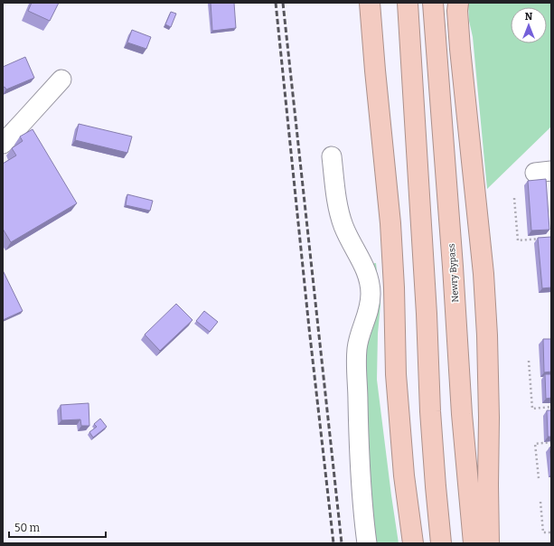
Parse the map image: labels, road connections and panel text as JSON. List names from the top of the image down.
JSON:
{
  "streets": {
    "highway": ["Newry Bypass"]
  },
  "scale_bar": "50 m",
  "north": "top"
}
